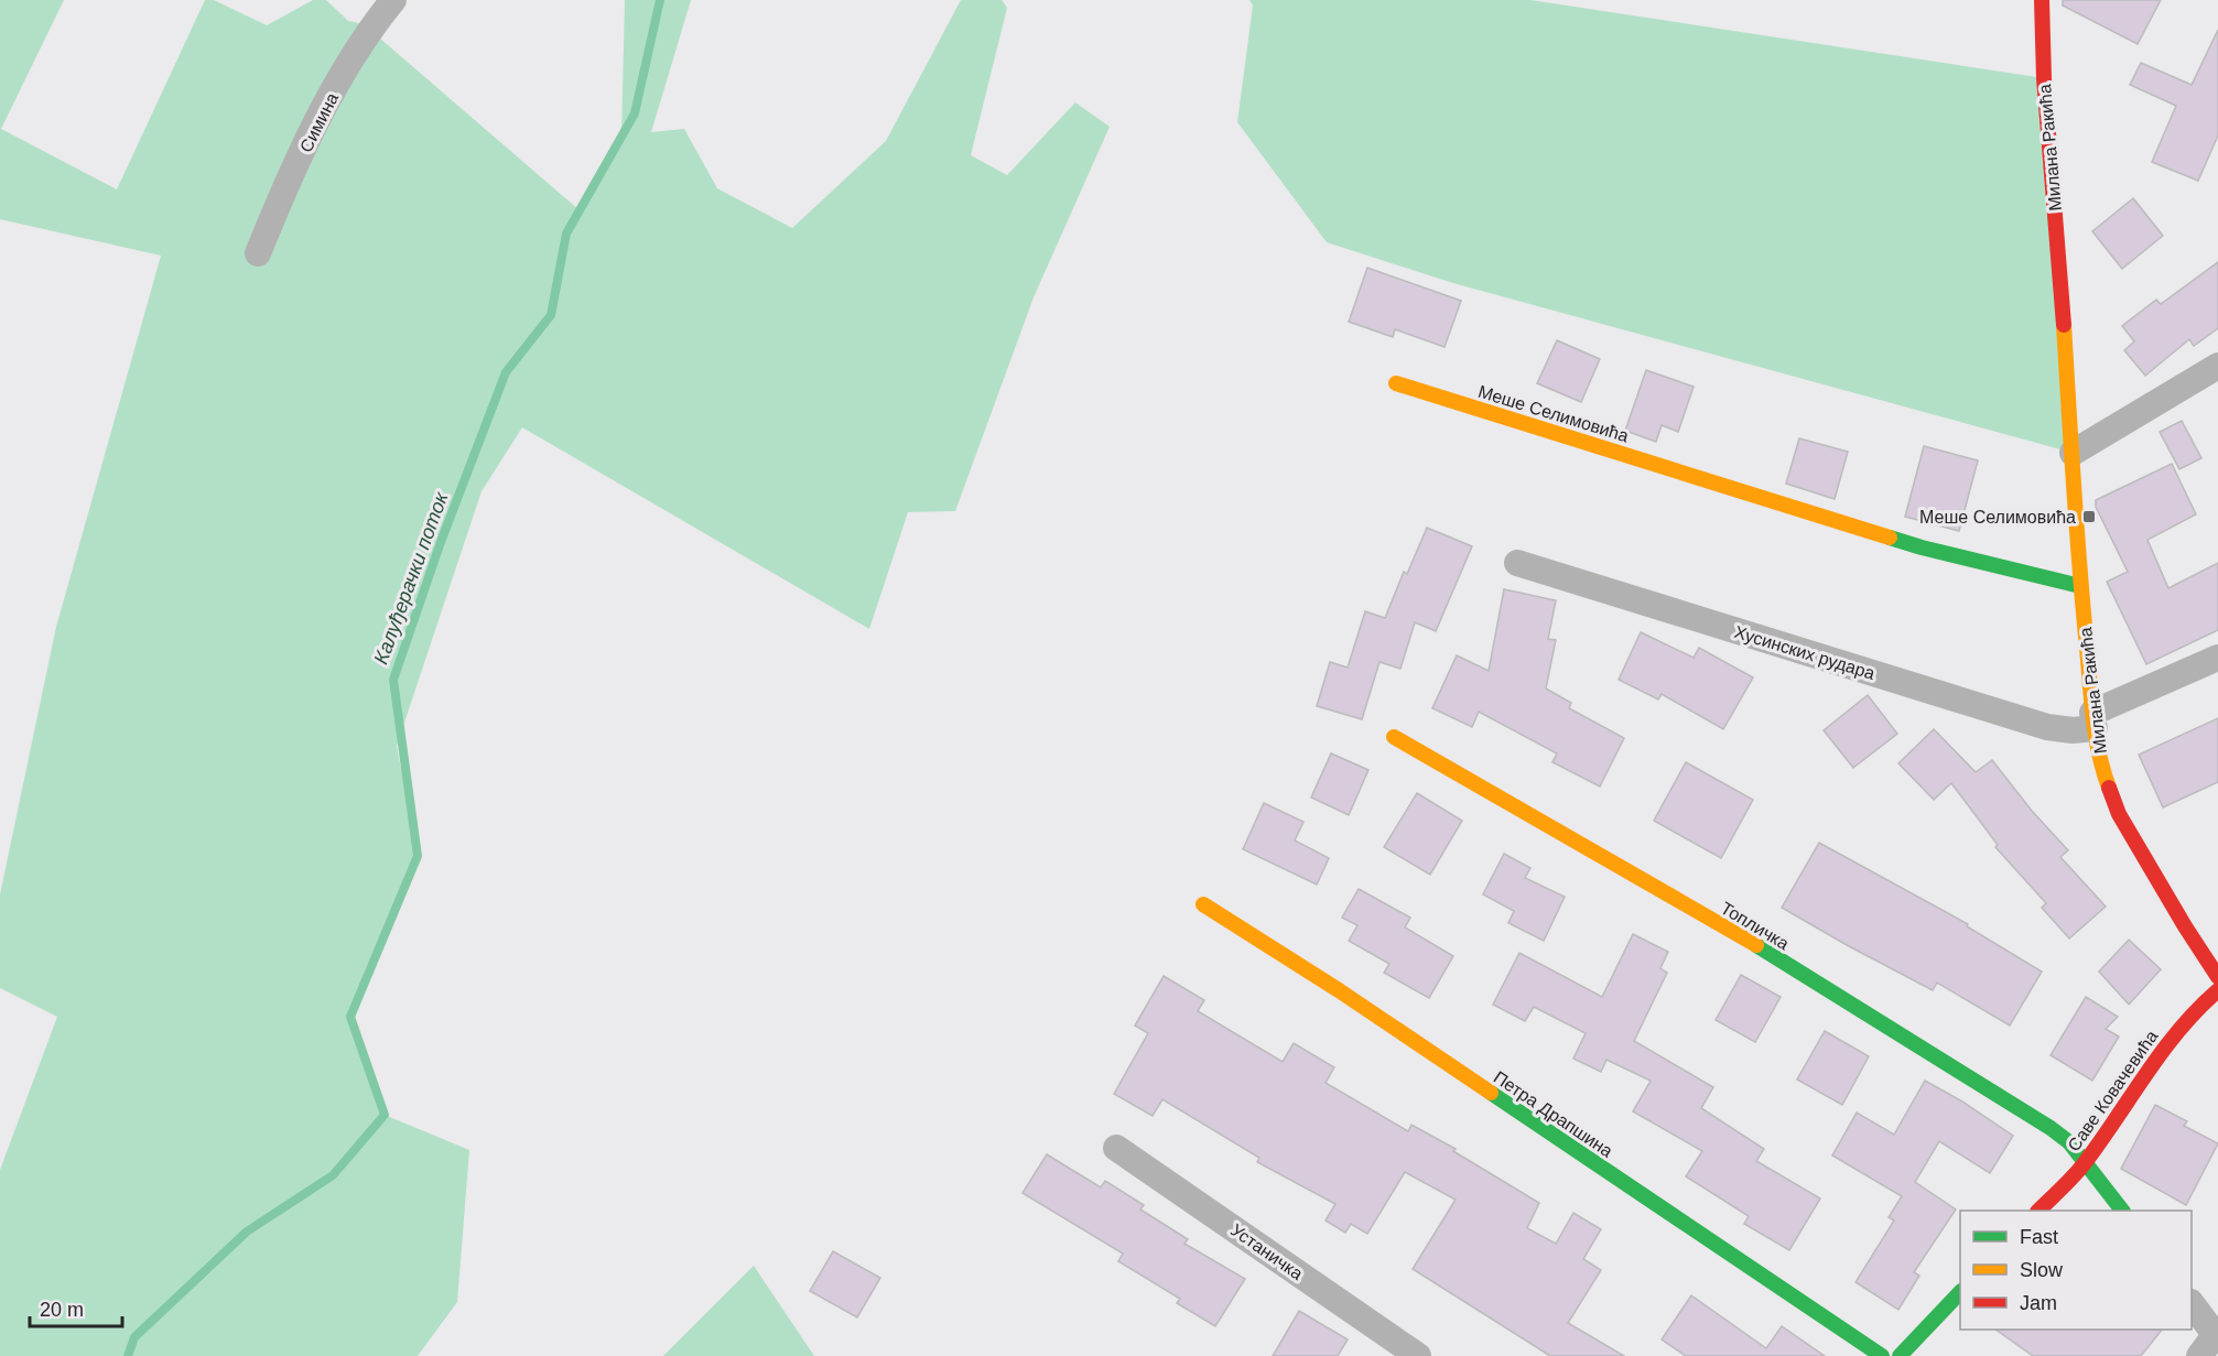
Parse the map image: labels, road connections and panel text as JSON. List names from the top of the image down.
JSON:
{
  "streets": {
    "street": [
      "Симина",
      "Милана Ракића",
      "Меше Селимовића",
      "Хусинских рудара",
      "Топличка",
      "Саве Ковачевића",
      "Петра Драпшина",
      "Устаничка"
    ]
  },
  "crossings": [
    ["Милана Ракића", "Меше Селимовића"],
    ["Милана Ракића", "Хусинских рудара"],
    ["Топличка", "Саве Ковачевића"]
  ],
  "water": ["Калуђерачки поток"],
  "places": {
    "transit": ["Меше Селимовића"]
  },
  "legend": ["Fast", "Slow", "Jam"],
  "scale_bar": "20 m"
}
